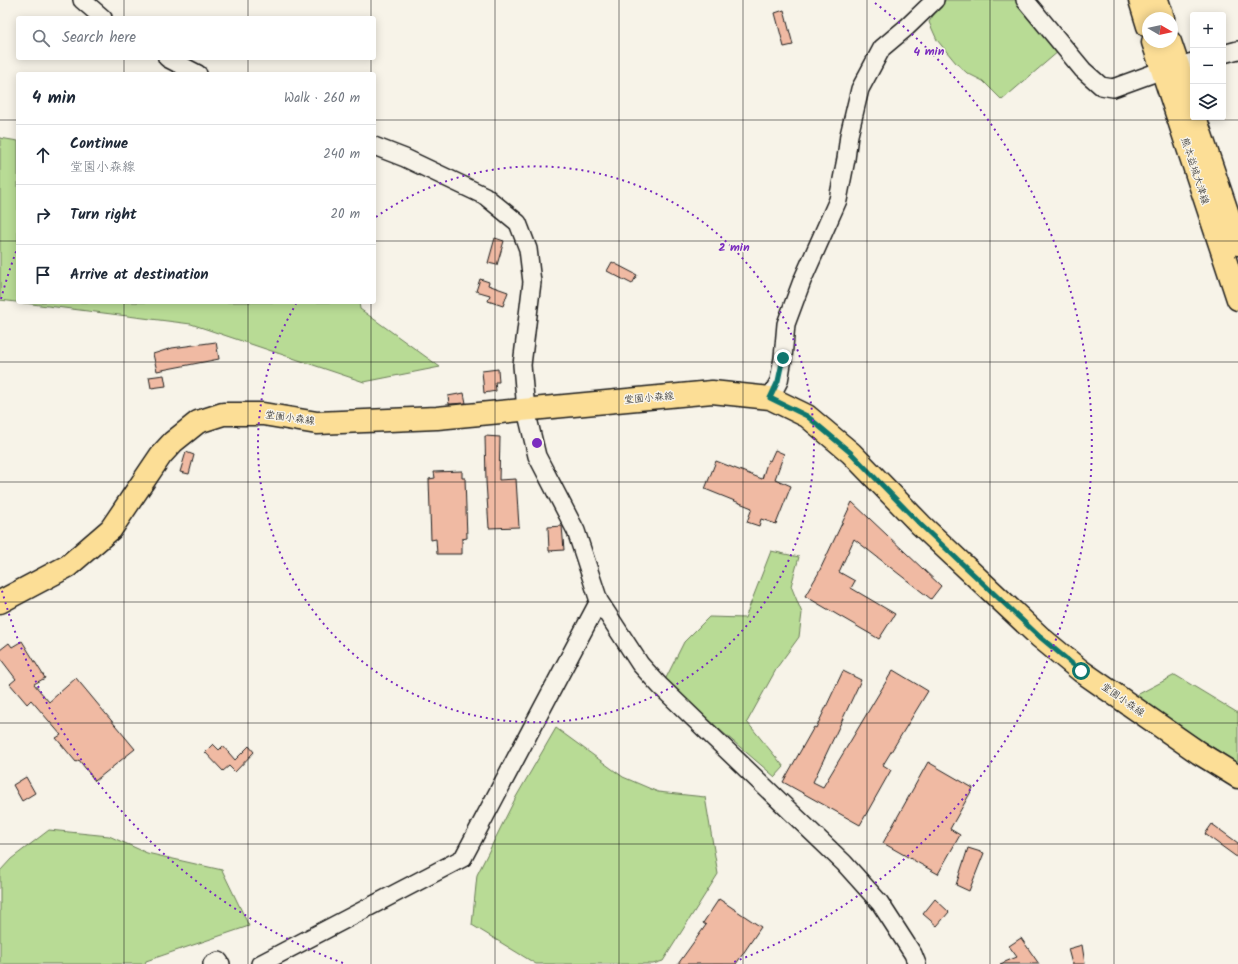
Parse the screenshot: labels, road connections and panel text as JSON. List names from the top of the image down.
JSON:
{
  "streets": {
    "main road": ["熊本益城大津線", "堂園小森線"]
  },
  "north": "right",
  "page": {
    "map_buttons": ["+", "−"],
    "search": "Search here",
    "heading": ["4 min", "Walk · 260 m"],
    "list": [
      ["Continue", "堂園小森線", "240 m"],
      ["Turn right", "20 m"],
      "Arrive at destination"
    ]
  },
  "rings": ["4 min", "2 min"]
}
